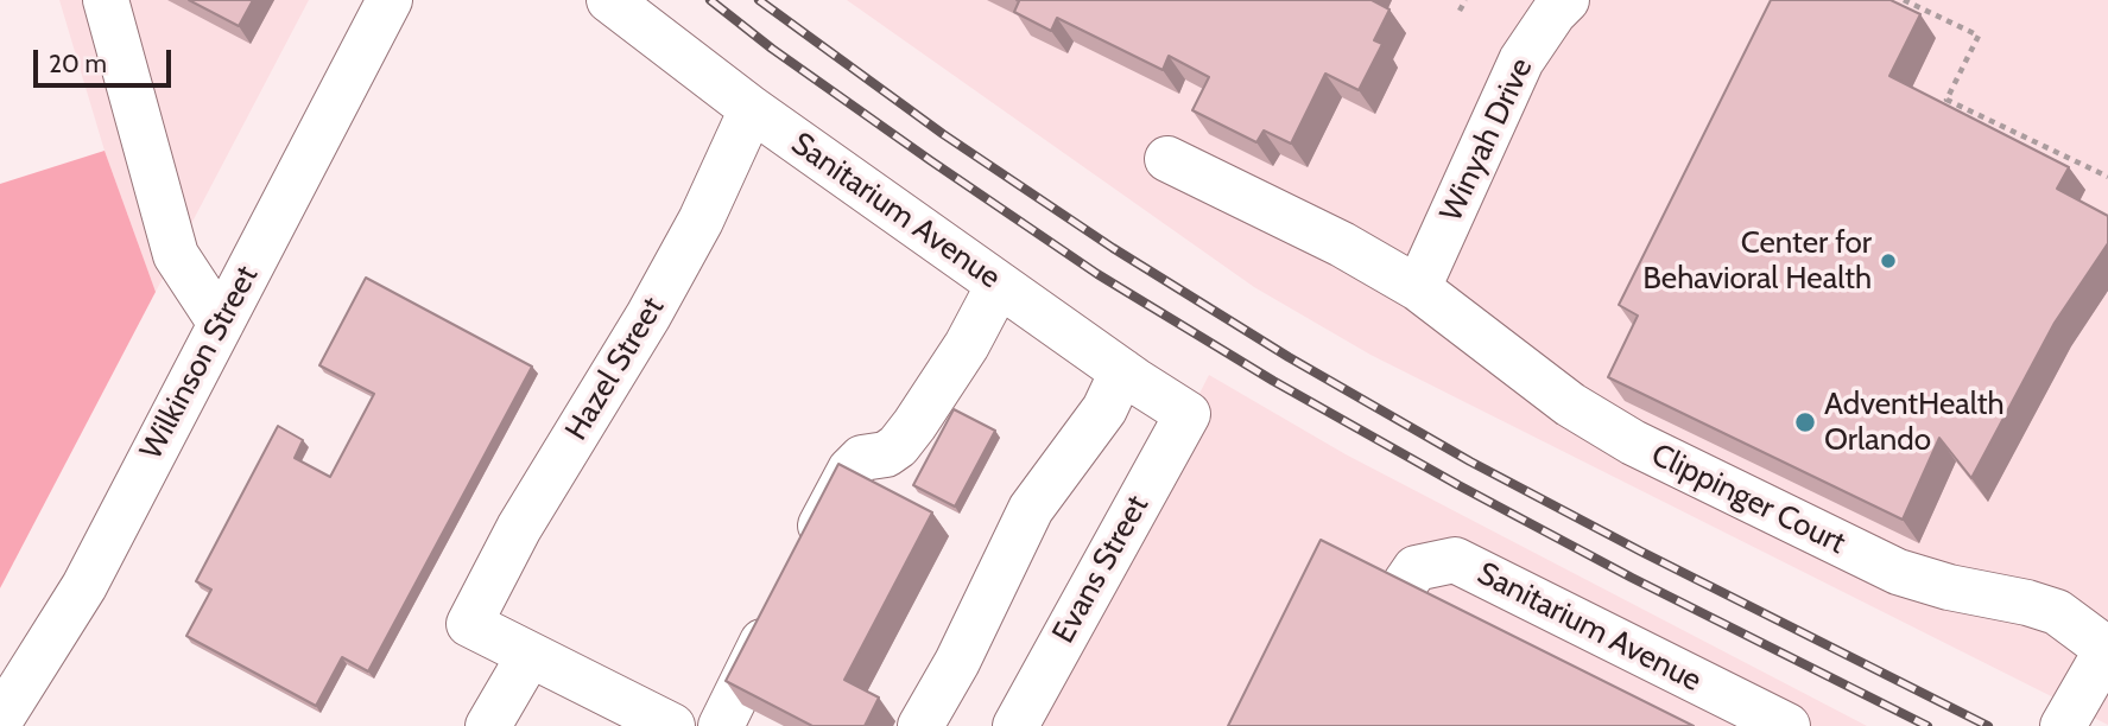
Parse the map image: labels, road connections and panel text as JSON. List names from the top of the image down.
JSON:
{
  "streets": {
    "street": [
      "Winyah Drive",
      "Sanitarium Avenue",
      "Wilkinson Street",
      "Hazel Street",
      "Clippinger Court",
      "Evans Street"
    ]
  },
  "crossings": [
    ["Winyah Drive", "Clippinger Court"],
    ["Sanitarium Avenue", "Hazel Street"],
    ["Sanitarium Avenue", "Evans Street"]
  ],
  "places": ["Center for Behavioral Health", "AdventHealth Orlando"],
  "scale_bar": "20 m"
}
